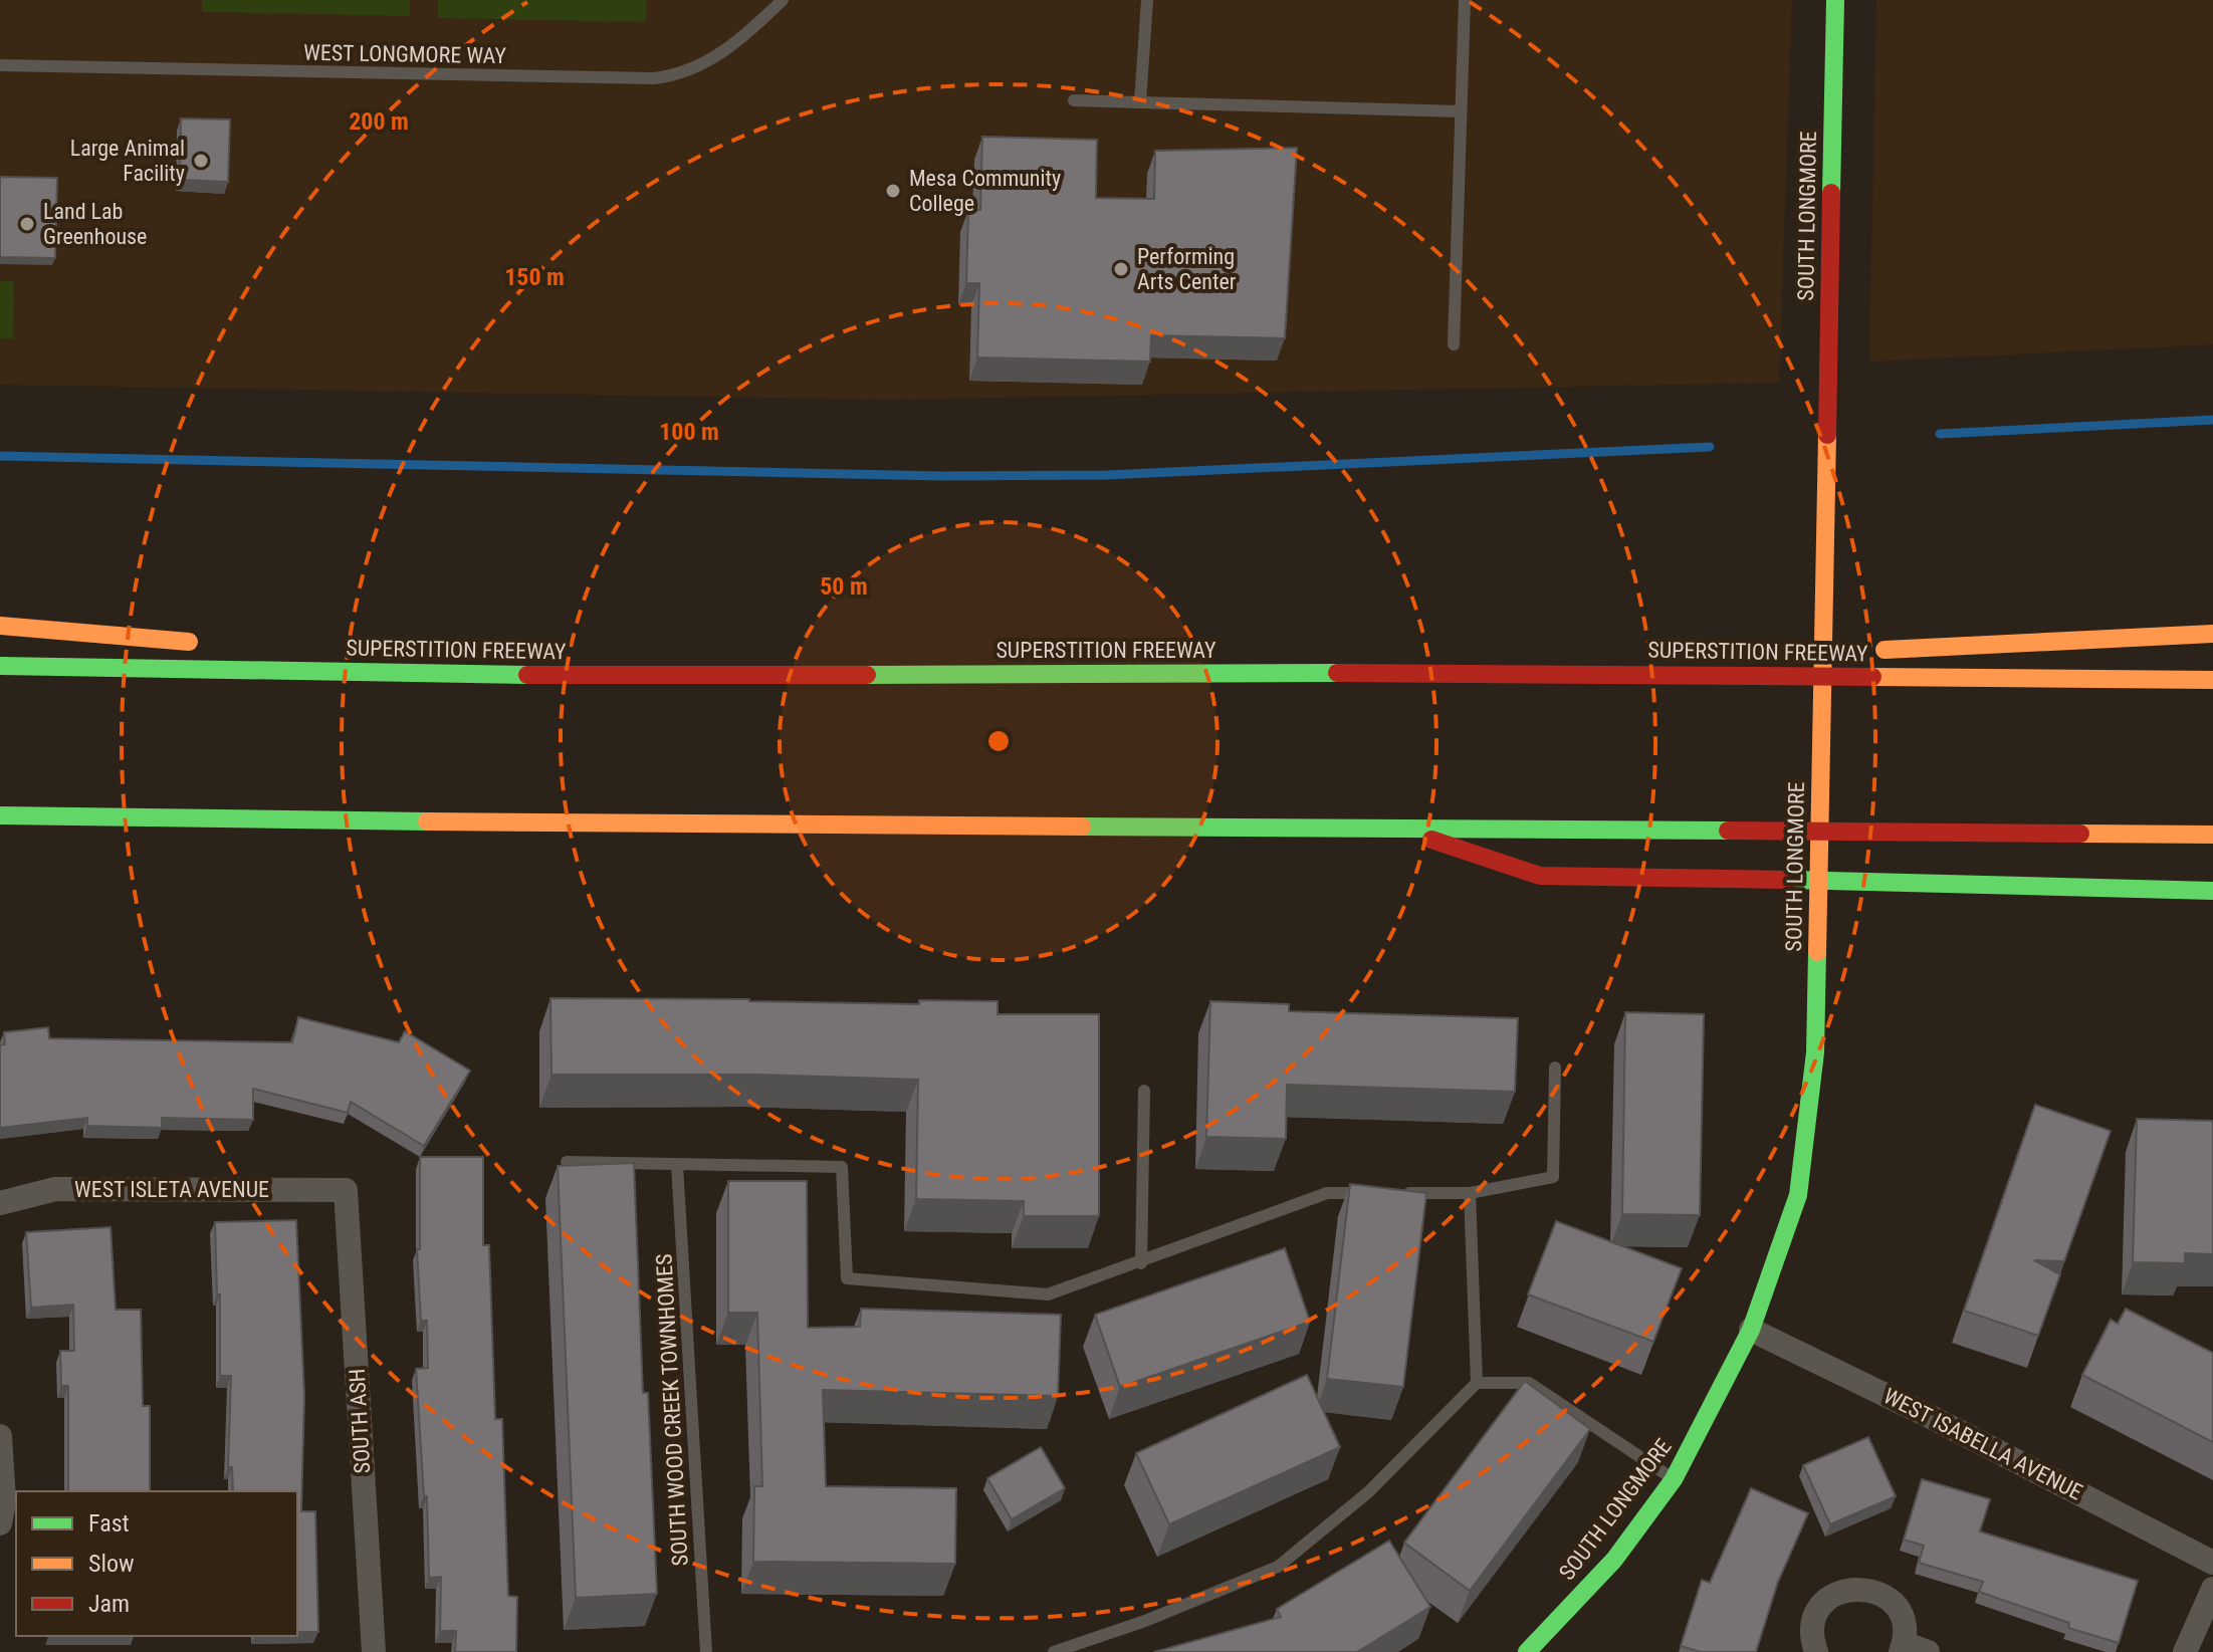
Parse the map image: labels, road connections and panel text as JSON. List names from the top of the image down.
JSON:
{
  "streets": {
    "main road": ["SOUTH LONGMORE", "SUPERSTITION FREEWAY"],
    "street": ["WEST ISLETA AVENUE", "SOUTH ASH", "WEST ISABELLA AVENUE"],
    "lane": ["WEST LONGMORE WAY", "SOUTH WOOD CREEK TOWNHOMES"]
  },
  "crossings": [
    ["SOUTH LONGMORE", "WEST ISABELLA AVENUE"],
    ["WEST ISLETA AVENUE", "SOUTH ASH"]
  ],
  "places": [
    "Large Animal Facility",
    "Mesa Community College",
    "Land Lab Greenhouse",
    "Performing Arts Center"
  ],
  "legend": ["Fast", "Slow", "Jam"],
  "rings": [
    "200 m",
    "150 m",
    "100 m",
    "50 m"
  ]
}
